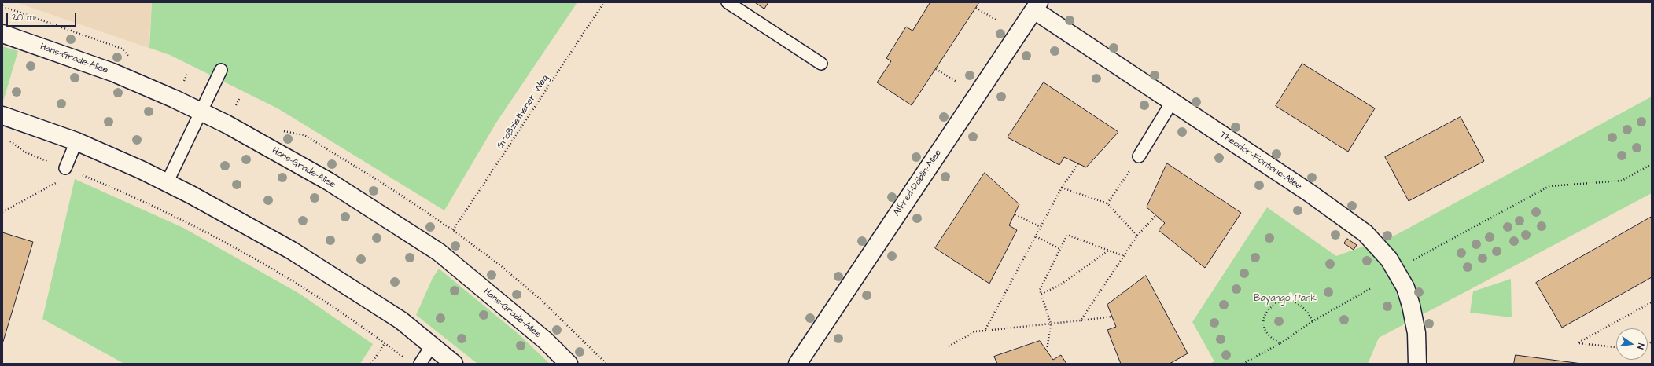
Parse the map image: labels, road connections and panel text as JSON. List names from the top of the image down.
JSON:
{
  "streets": {
    "street": ["Hans-Grade-Allee", "Theodor-Fontane-Allee", "Alfred-Döblin-Allee"],
    "path": ["Großziethener Weg"]
  },
  "crossings": [
    ["Theodor-Fontane-Allee", "Alfred-Döblin-Allee"]
  ],
  "parks": ["Bayangol-Park"],
  "scale_bar": "20 m",
  "north": "right"
}
